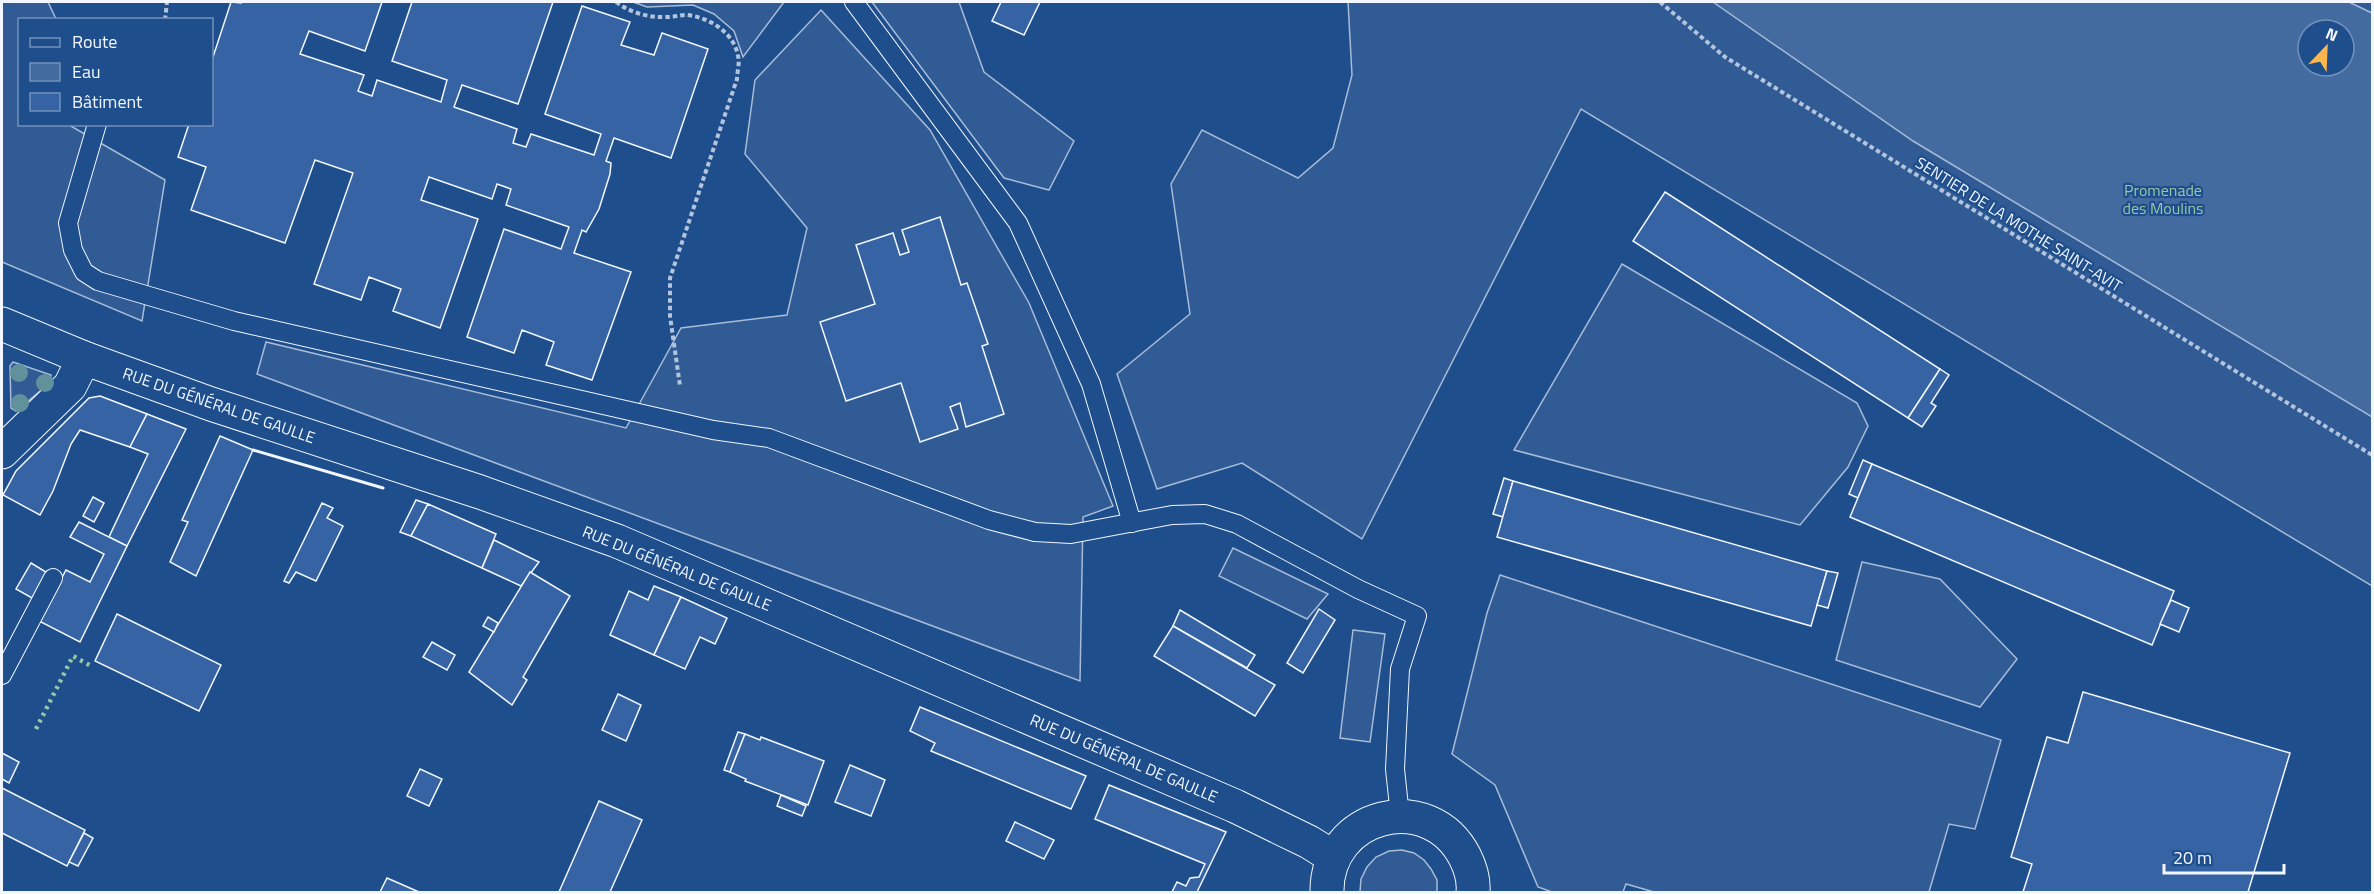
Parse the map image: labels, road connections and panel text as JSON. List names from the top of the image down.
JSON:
{
  "streets": {
    "main road": ["RUE DU GÉNÉRAL DE GAULLE"],
    "path": ["SENTIER DE LA MOTHE SAINT-AVIT"]
  },
  "parks": ["Promenade des Moulins"],
  "legend": ["Route", "Eau", "Bâtiment"],
  "scale_bar": "20 m",
  "north": "top right"
}
